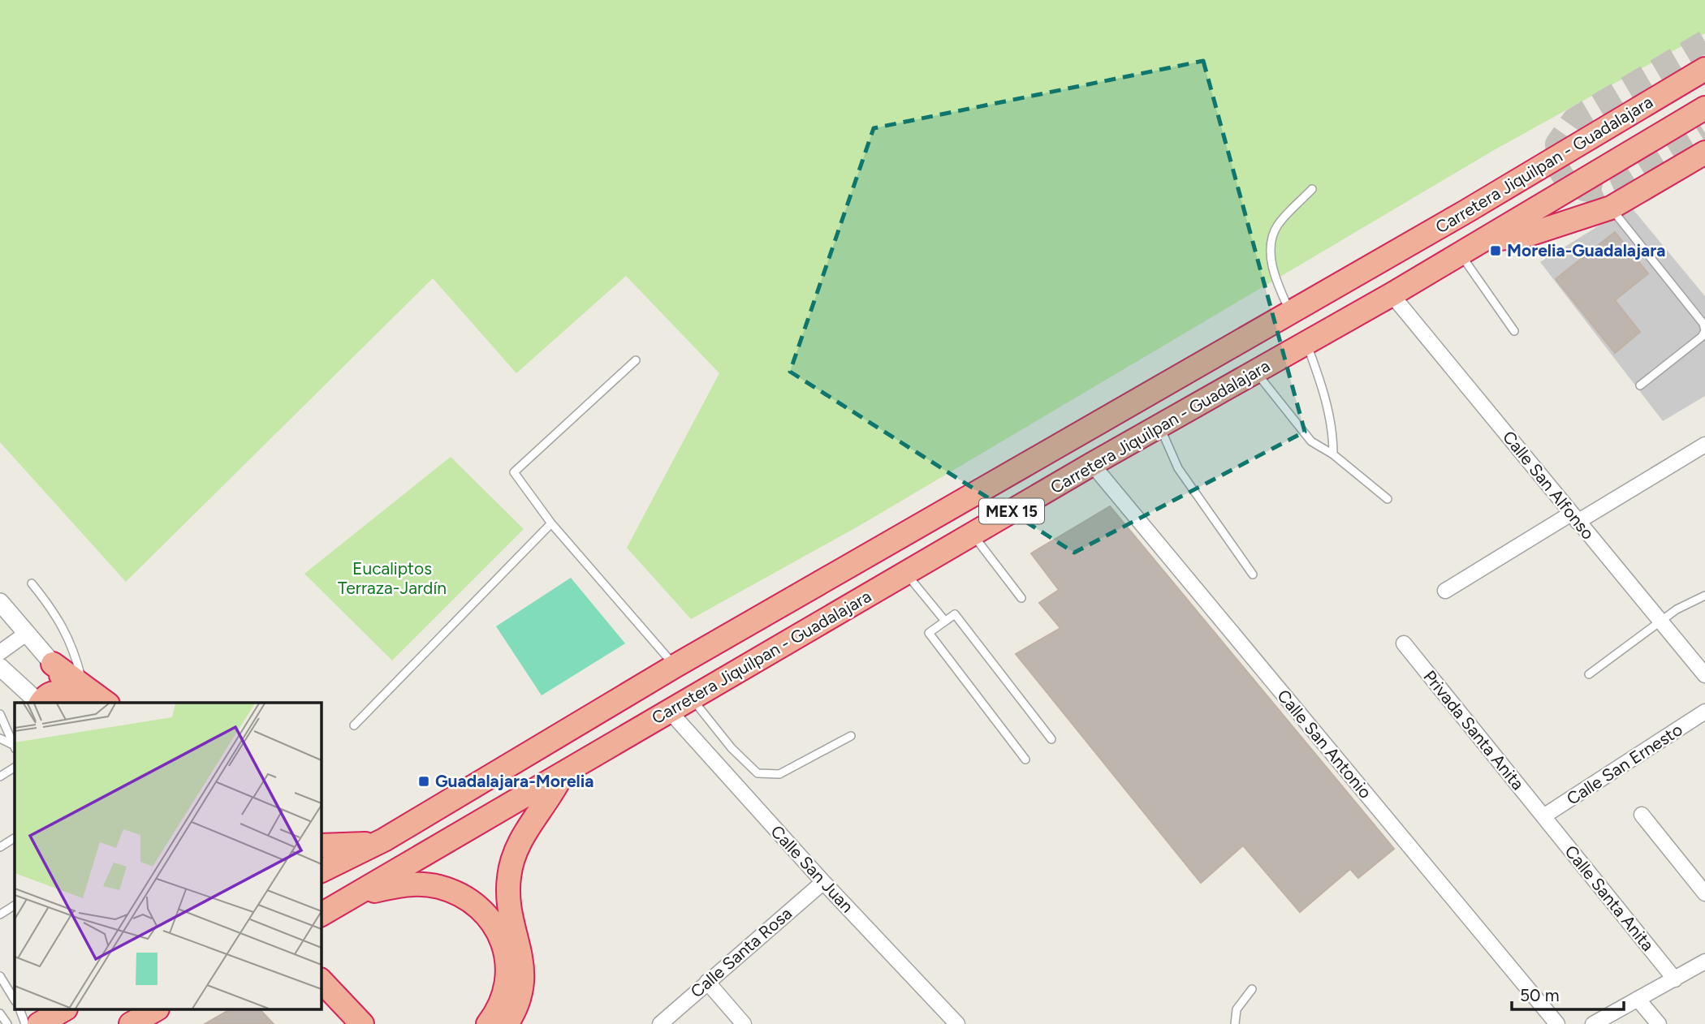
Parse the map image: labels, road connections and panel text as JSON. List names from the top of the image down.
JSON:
{
  "streets": {
    "highway": ["Carretera Jiquilpan - Guadalajara", "MEX 15"],
    "street": [
      "Calle San Alfonso",
      "Privada Santa Anita",
      "Calle San Antonio",
      "Calle San Ernesto",
      "Calle San Juan",
      "Calle Santa Anita",
      "Calle Santa Rosa"
    ]
  },
  "crossings": [
    ["Carretera Jiquilpan - Guadalajara", "Calle San Alfonso"],
    ["Carretera Jiquilpan - Guadalajara", "Calle San Antonio"],
    ["Carretera Jiquilpan - Guadalajara", "Calle San Juan"],
    ["Privada Santa Anita", "Calle San Ernesto"],
    ["Privada Santa Anita", "Calle Santa Anita"],
    ["Calle San Ernesto", "Calle Santa Anita"],
    ["Calle San Juan", "Calle Santa Rosa"]
  ],
  "parks": ["Eucaliptos Terraza-Jardín"],
  "places": {
    "transit": ["Morelia-Guadalajara", "Guadalajara-Morelia"]
  },
  "scale_bar": "50 m"
}
